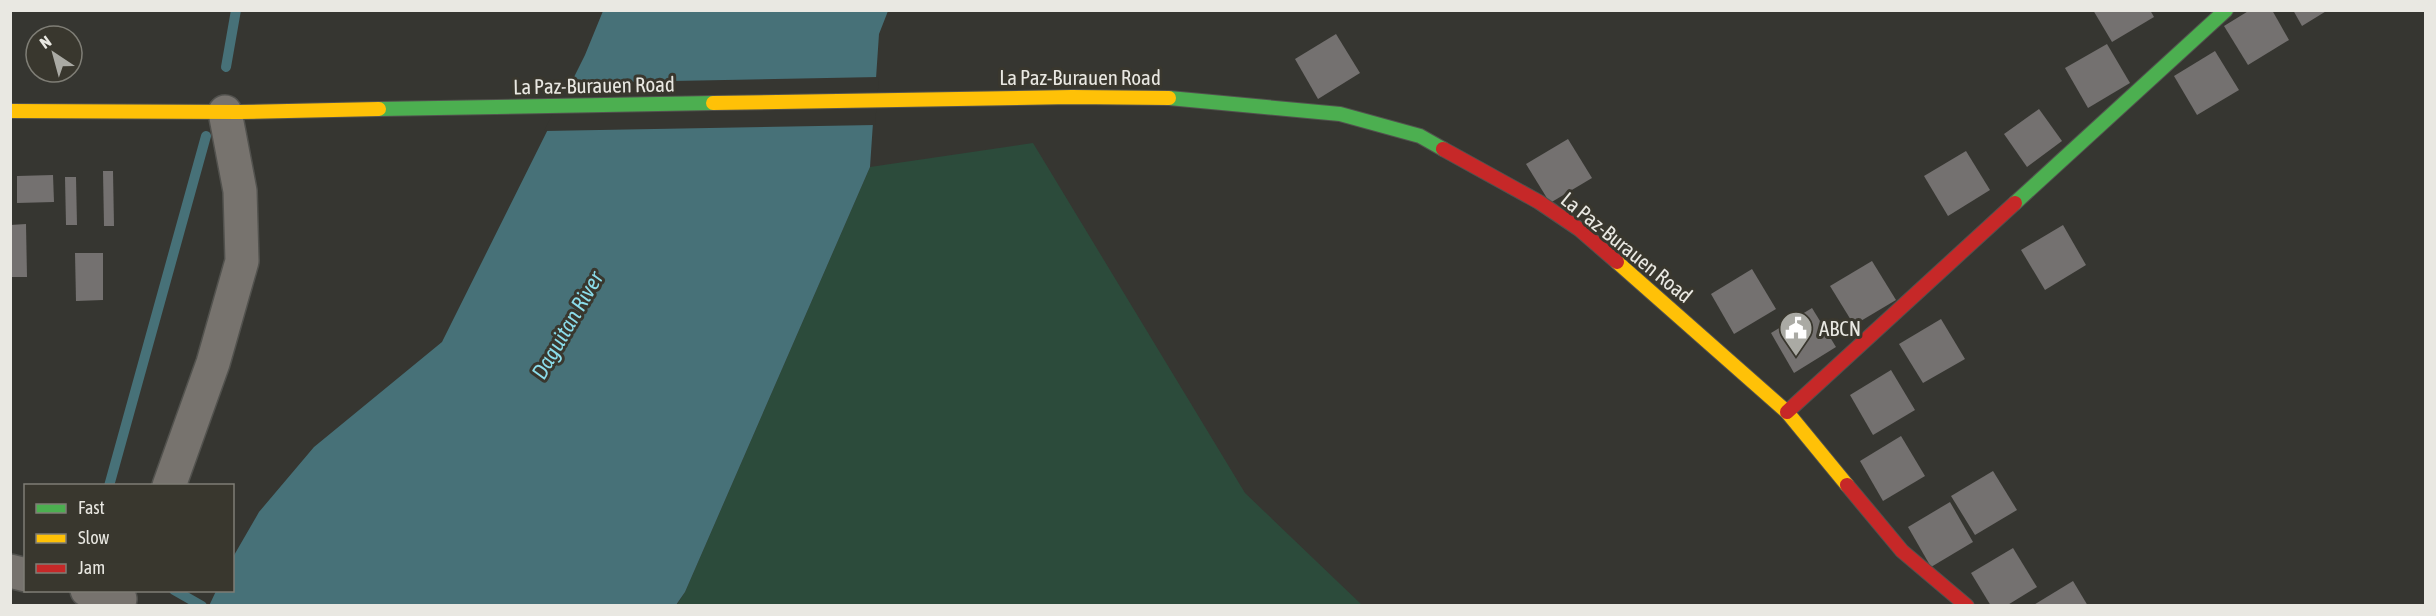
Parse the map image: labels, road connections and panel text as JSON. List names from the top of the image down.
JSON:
{
  "streets": {
    "main road": ["La Paz-Burauen Road"]
  },
  "water": ["Daguitan River"],
  "places": {
    "public building": ["ABCN"]
  },
  "legend": ["Fast", "Slow", "Jam"],
  "north": "top left"
}
